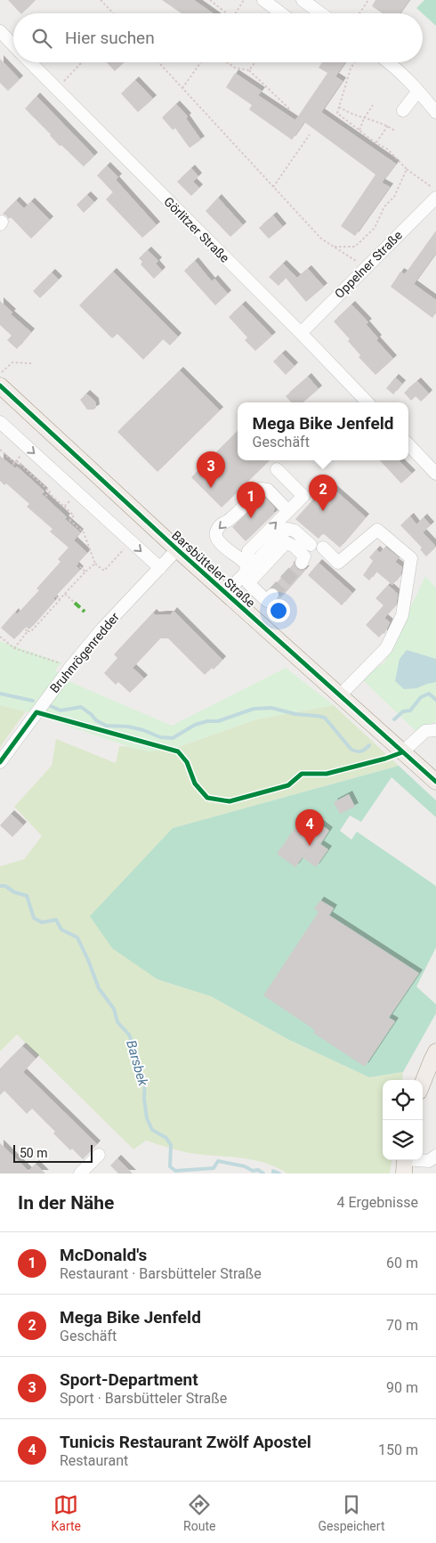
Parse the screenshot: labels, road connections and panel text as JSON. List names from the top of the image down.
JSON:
{
  "streets": {
    "main road": ["Barsbütteler Straße"],
    "street": ["Görlitzer Straße", "Oppelner Straße", "Bruhnrögenredder"]
  },
  "crossings": [
    ["Görlitzer Straße", "Oppelner Straße"],
    ["Barsbütteler Straße", "Bruhnrögenredder"]
  ],
  "water": ["Barsbek"],
  "scale_bar": "50 m",
  "page": {
    "search": "Hier suchen",
    "popup": ["Mega Bike Jenfeld", "Geschäft"],
    "pins": [
      "3",
      "2",
      "1",
      "4"
    ],
    "scale": "50 m",
    "heading": ["In der Nähe", "4 Ergebnisse"],
    "list": [
      {
        "mark": "1",
        "name": "McDonald's",
        "note": "Restaurant · Barsbütteler Straße",
        "value": "60 m"
      },
      {
        "mark": "2",
        "name": "Mega Bike Jenfeld",
        "note": "Geschäft",
        "value": "70 m"
      },
      {
        "mark": "3",
        "name": "Sport-Department",
        "note": "Sport · Barsbütteler Straße",
        "value": "90 m"
      },
      {
        "mark": "4",
        "name": "Tunicis Restaurant Zwölf Apostel",
        "note": "Restaurant",
        "value": "150 m"
      }
    ],
    "nav": ["Karte", "Route", "Gespeichert"]
  }
}
